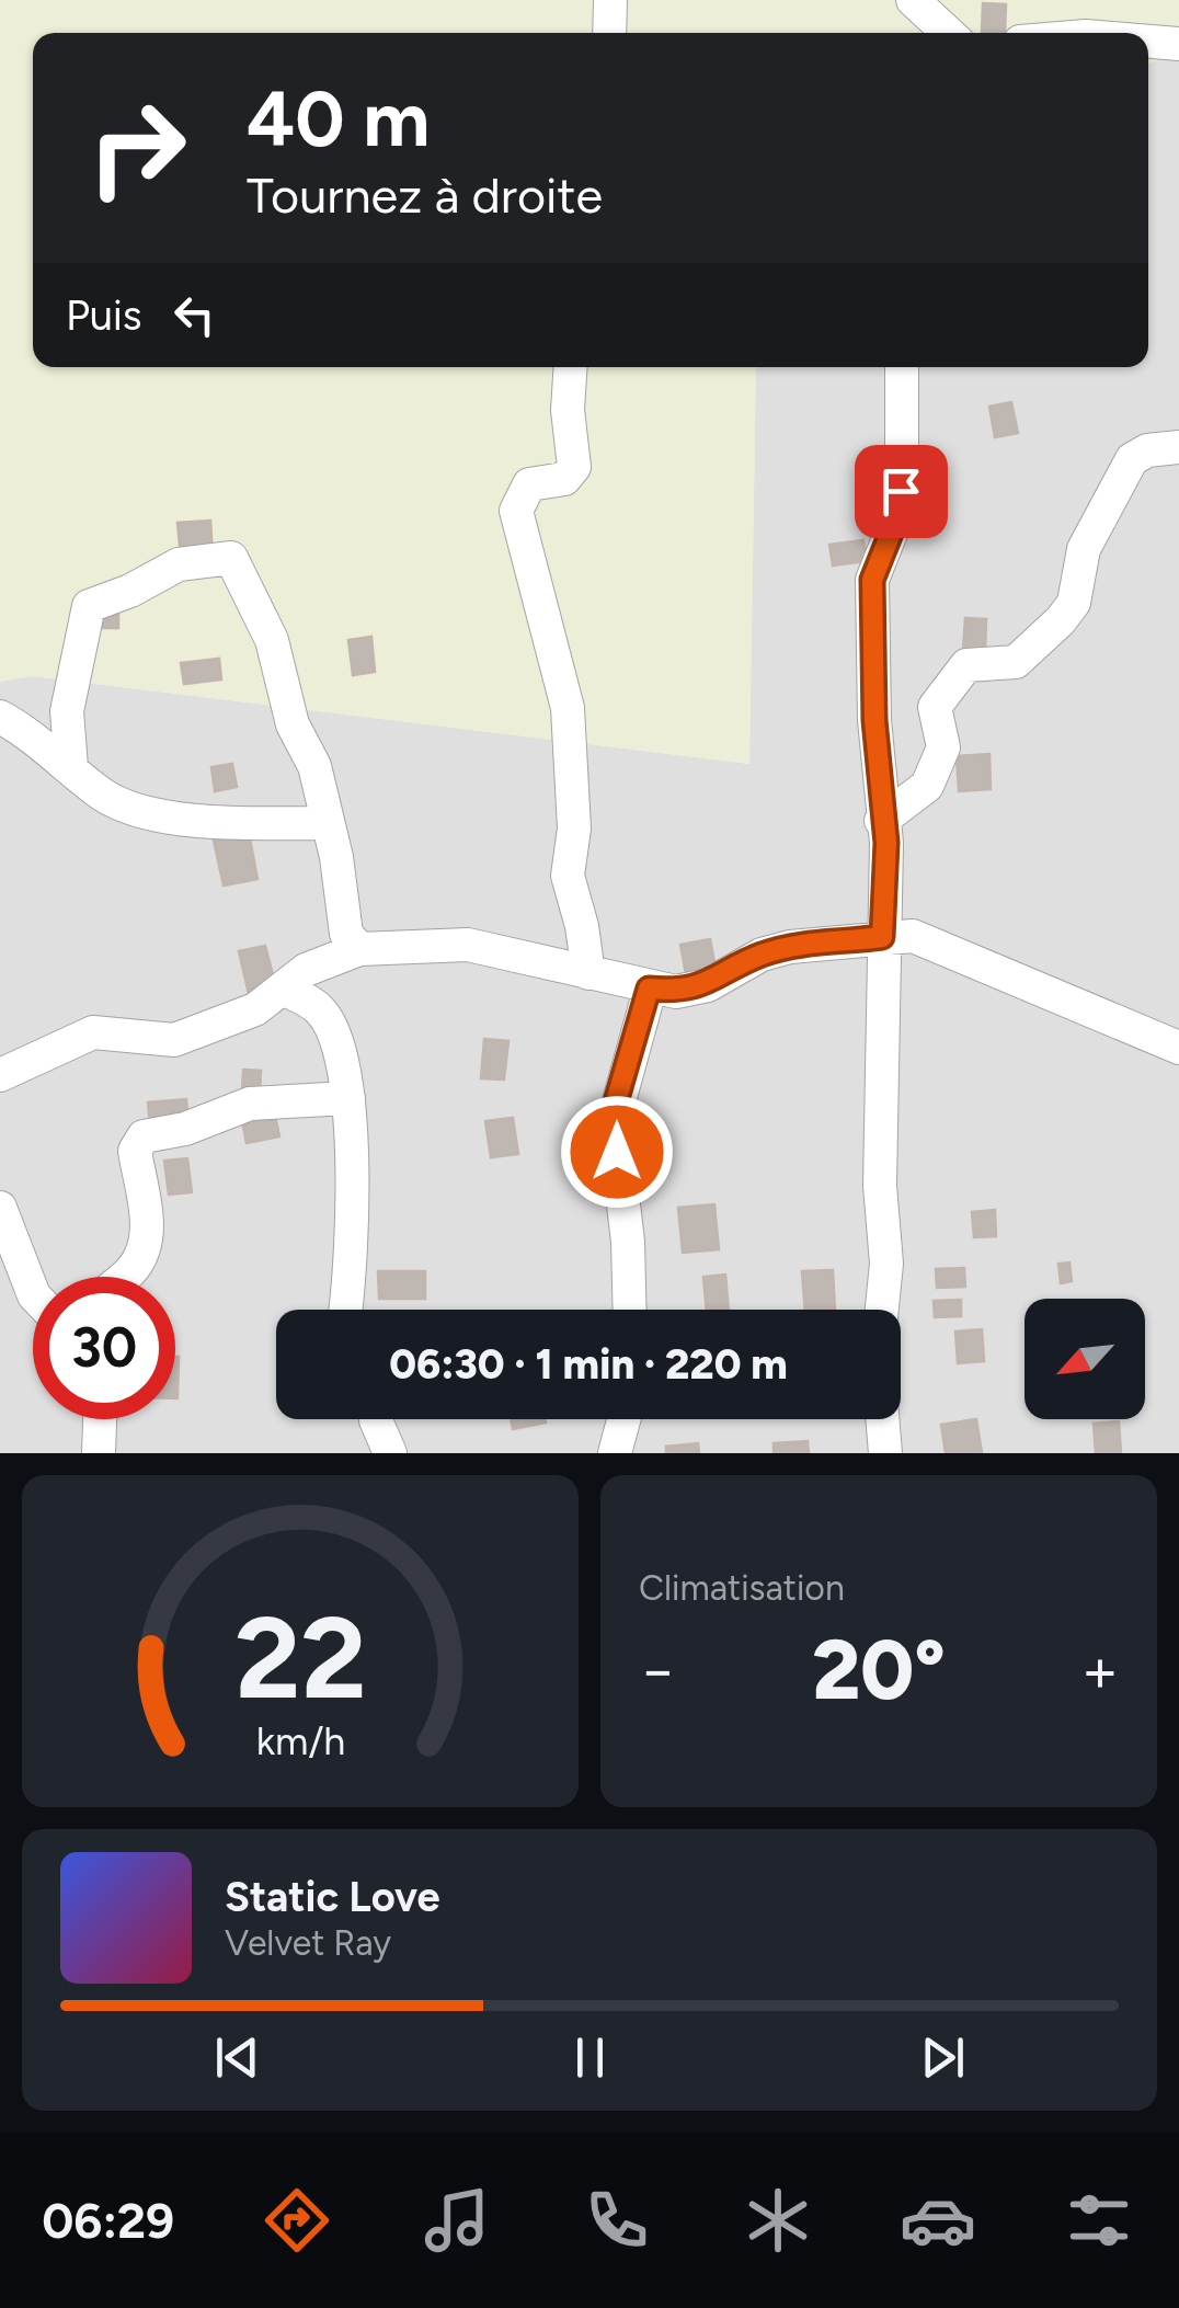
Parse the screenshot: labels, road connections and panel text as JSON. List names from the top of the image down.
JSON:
{
  "north": "bottom left",
  "page": {
    "turn": ["40 m", "Tournez à droite"],
    "then": "Puis",
    "limit": "30",
    "trip": "06:30 · 1 min · 220 m",
    "tile": "Climatisation",
    "heat": ["−", "20°", "+"],
    "song": ["Static Love", "Velvet Ray"],
    "tabs": "06:29",
    "gauge": ["22", "km/h"]
  }
}
